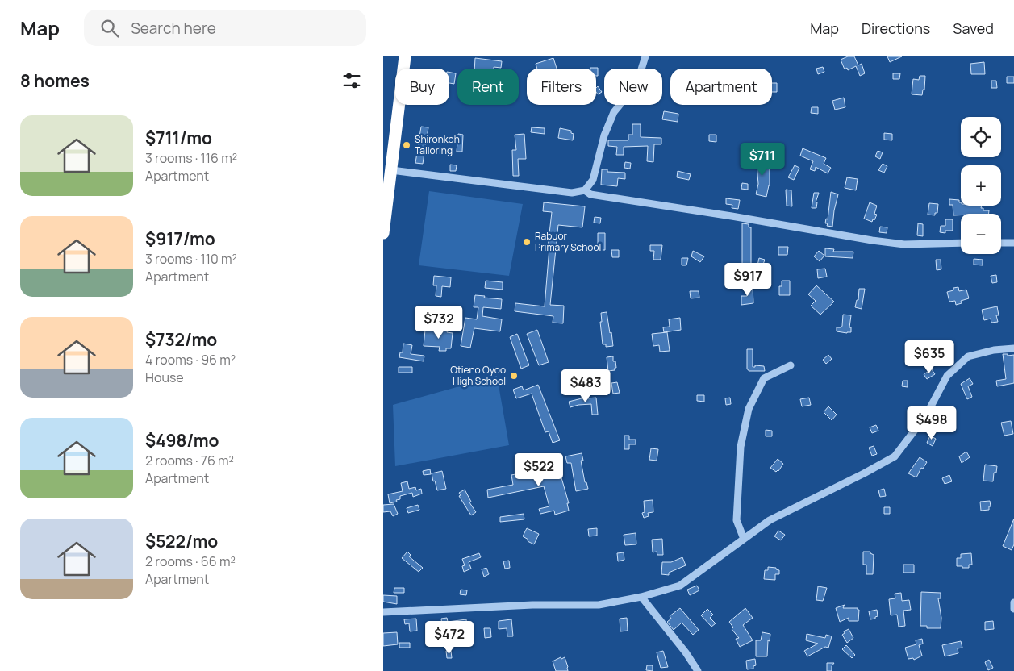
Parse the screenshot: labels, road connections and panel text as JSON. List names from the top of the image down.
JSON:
{
  "places": ["Shironkoh Tailoring", "Rabuor Primary School", "Otieno Oyoo High School"],
  "page": {
    "header": "Map",
    "search": "Search here",
    "nav": ["Map", "Directions", "Saved"],
    "heading": "8 homes",
    "chip": [
      "Buy",
      "Rent",
      "Filters",
      "New",
      "Apartment"
    ],
    "list": [
      {
        "name": "$711/mo",
        "note": "3 rooms · 116 m² · Apartment"
      },
      {
        "name": "$917/mo",
        "note": "3 rooms · 110 m² · Apartment"
      },
      {
        "name": "$732/mo",
        "note": "4 rooms · 96 m² · House"
      },
      {
        "name": "$498/mo",
        "note": "2 rooms · 76 m² · Apartment"
      },
      {
        "name": "$522/mo",
        "note": "2 rooms · 66 m² · Apartment"
      }
    ],
    "map_buttons": ["+", "−"],
    "price": [
      "$711",
      "$917",
      "$732",
      "$635",
      "$483",
      "$498",
      "$522",
      "$472"
    ]
  }
}
